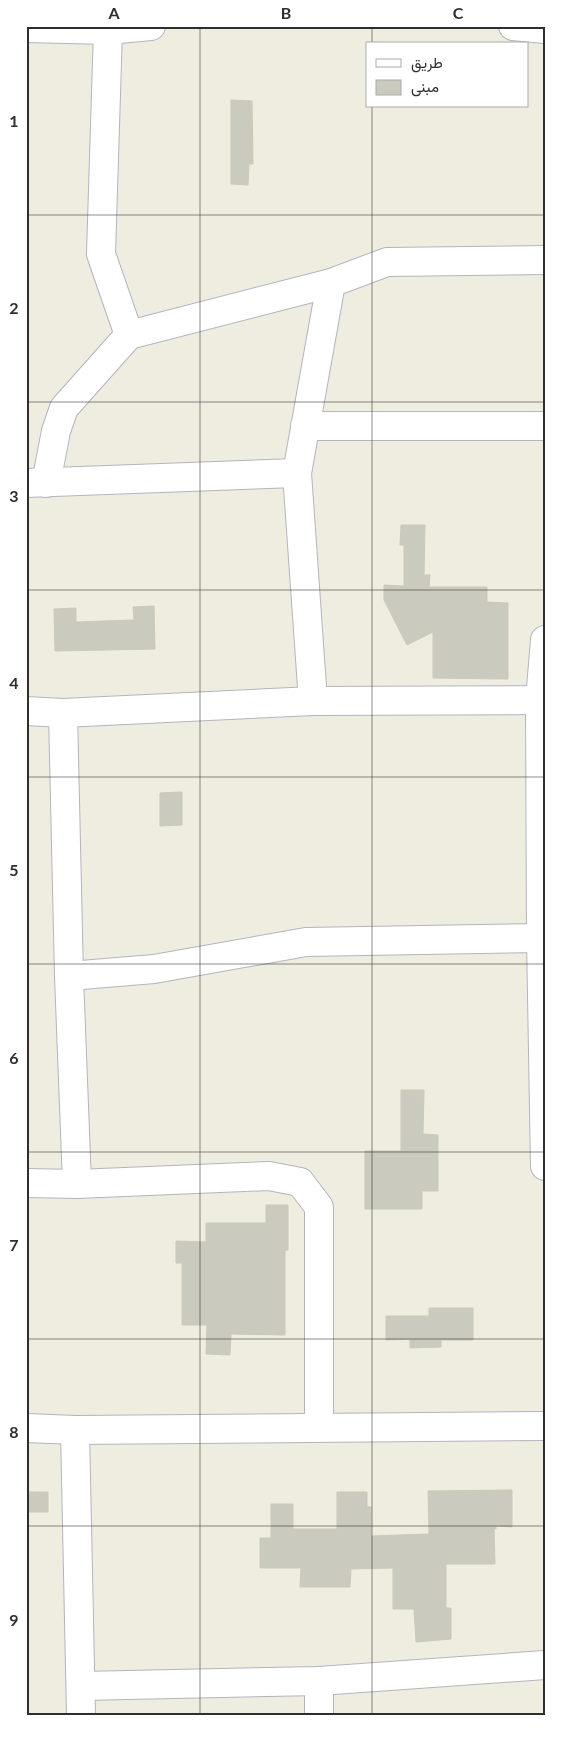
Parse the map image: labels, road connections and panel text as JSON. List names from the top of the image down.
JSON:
{
  "legend": ["طريق", "مبنى"],
  "grid": {
    "columns": ["A", "B", "C"],
    "rows": [
      "1",
      "2",
      "3",
      "4",
      "5",
      "6",
      "7",
      "8",
      "9"
    ]
  }
}
